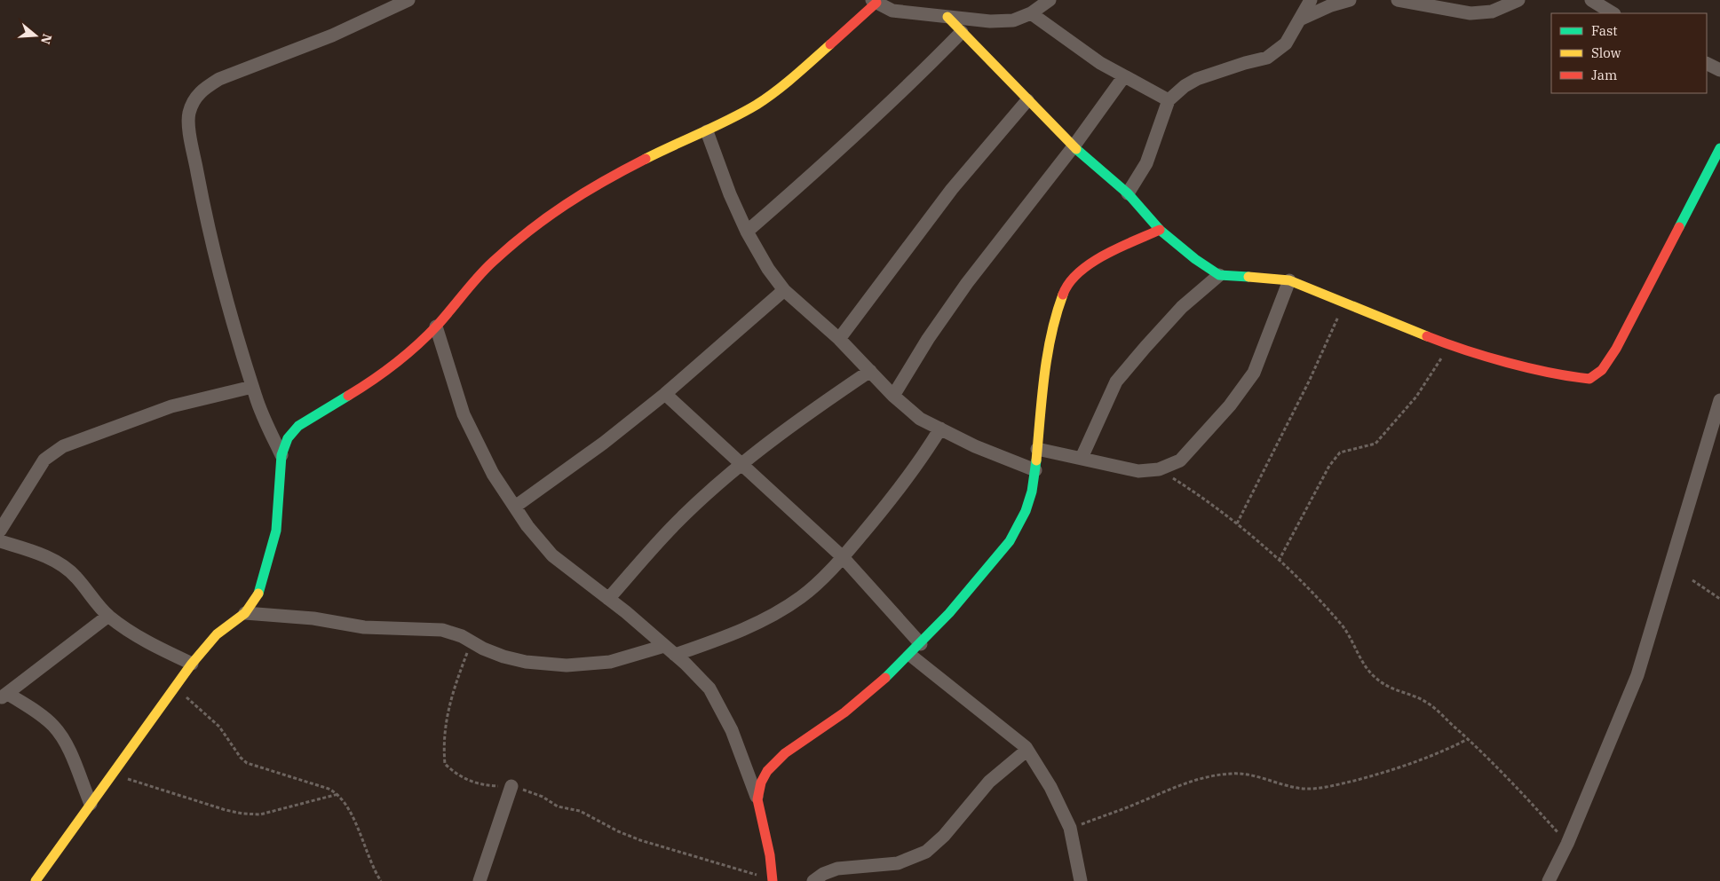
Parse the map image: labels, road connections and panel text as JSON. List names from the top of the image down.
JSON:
{
  "legend": ["Fast", "Slow", "Jam"],
  "north": "right"
}
